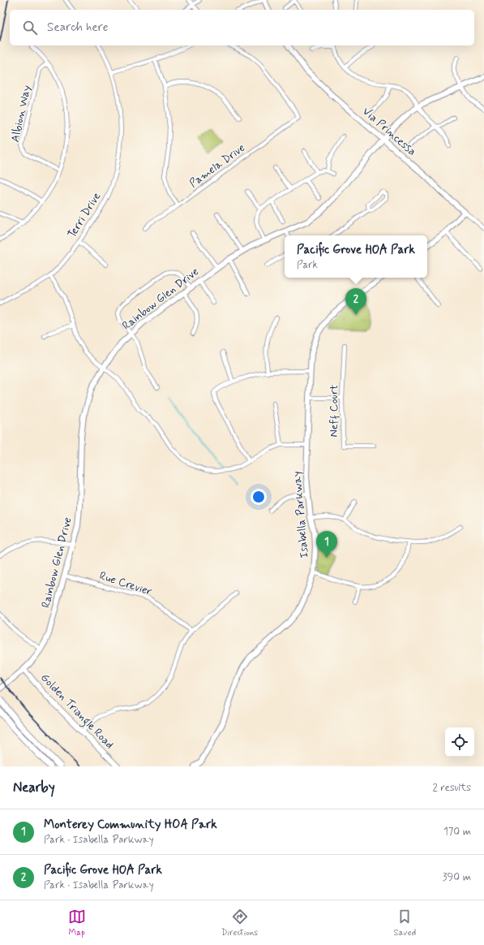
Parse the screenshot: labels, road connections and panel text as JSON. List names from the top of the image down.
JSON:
{
  "streets": {
    "street": [
      "Albion Way",
      "Via Princessa",
      "Pamela Drive",
      "Terri Drive",
      "Rainbow Glen Drive",
      "Neff Court",
      "Isabella Parkway",
      "Rue Crevier",
      "Golden Triangle Road"
    ]
  },
  "crossings": [
    ["Via Princessa", "Rainbow Glen Drive"],
    ["Rainbow Glen Drive", "Rue Crevier"],
    ["Rainbow Glen Drive", "Golden Triangle Road"]
  ],
  "page": {
    "search": "Search here",
    "popup": ["Pacific Grove HOA Park", "Park"],
    "pins": ["2", "1"],
    "heading": ["Nearby", "2 results"],
    "list": [
      {
        "mark": "1",
        "name": "Monterey Community HOA Park",
        "note": "Park · Isabella Parkway",
        "value": "170 m"
      },
      {
        "mark": "2",
        "name": "Pacific Grove HOA Park",
        "note": "Park · Isabella Parkway",
        "value": "390 m"
      }
    ],
    "nav": ["Map", "Directions", "Saved"]
  }
}
